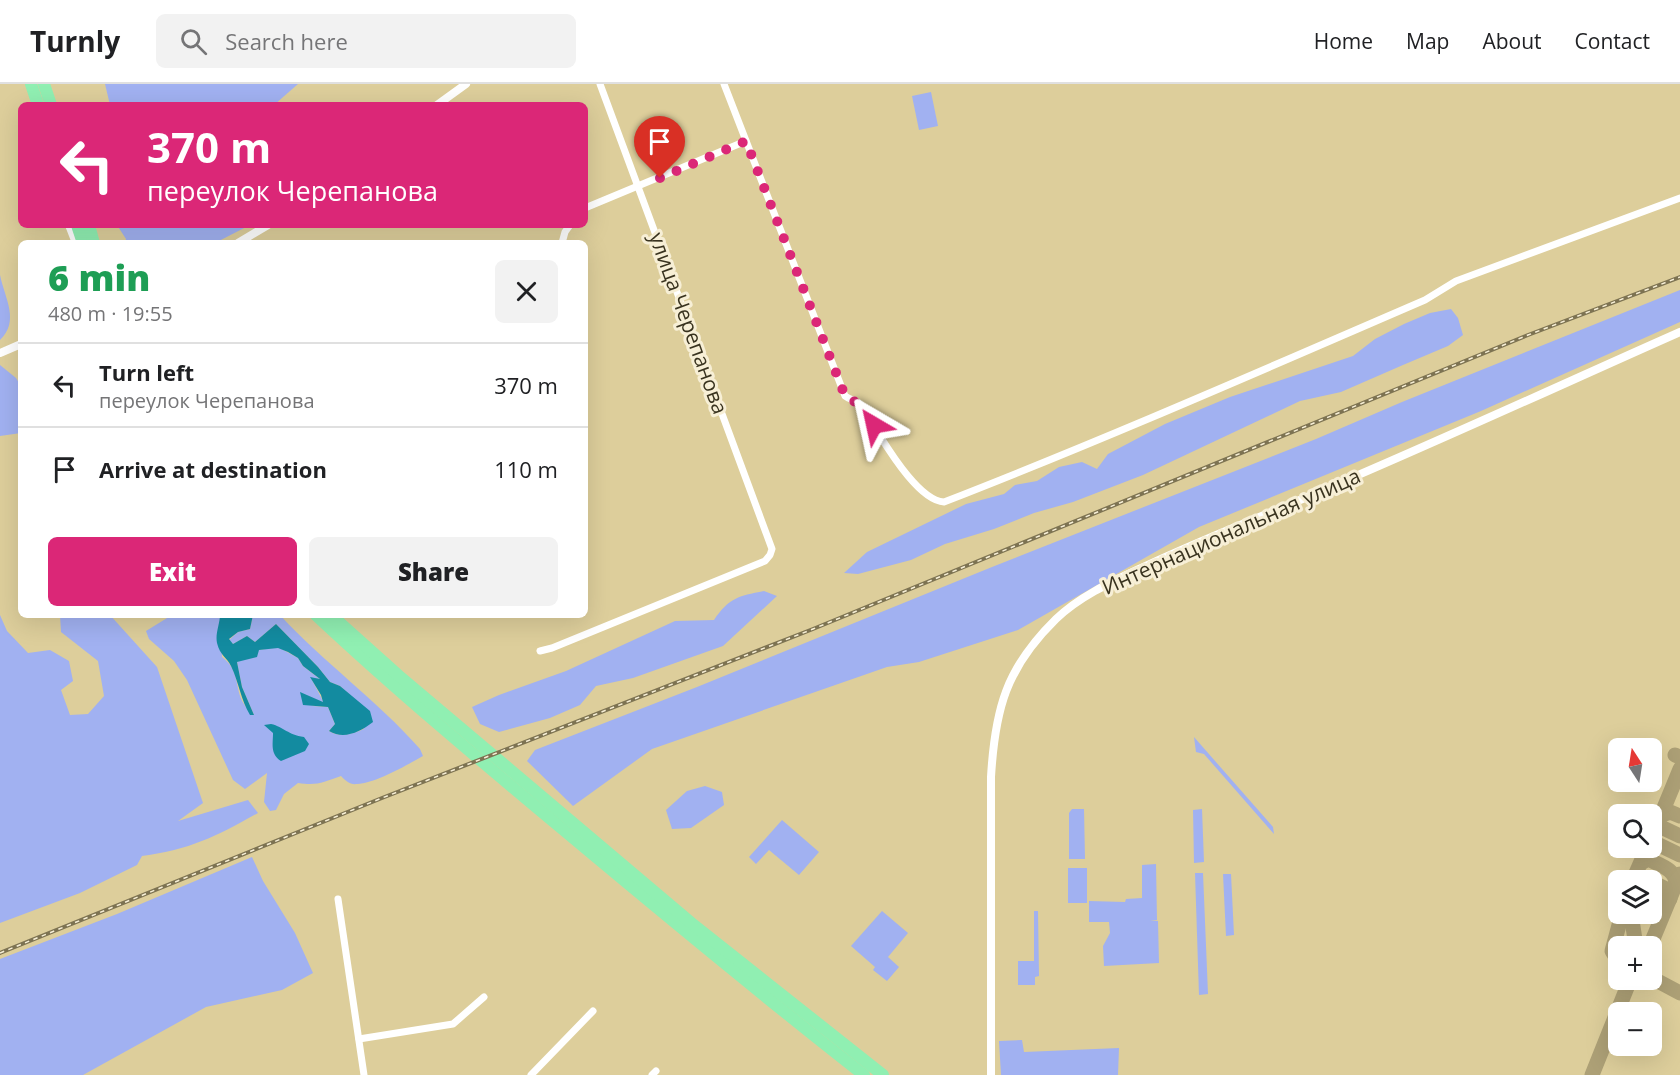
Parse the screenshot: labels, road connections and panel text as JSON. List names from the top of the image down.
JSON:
{
  "streets": {
    "street": ["улица Черепанова", "Интернациональная улица"]
  },
  "north": "top",
  "page": {
    "header": "Turnly",
    "search": "Search here",
    "nav": [
      "Home",
      "Map",
      "About",
      "Contact"
    ],
    "turn": ["370 m", "переулок Черепанова"],
    "heading": ["6 min", "480 m · 19:55"],
    "list": [
      {
        "name": "Turn left",
        "note": "переулок Черепанова",
        "value": "370 m"
      },
      {
        "name": "Arrive at destination",
        "value": "110 m"
      }
    ],
    "buttons": ["Exit", "Share"],
    "map_buttons": ["+", "−"]
  }
}
